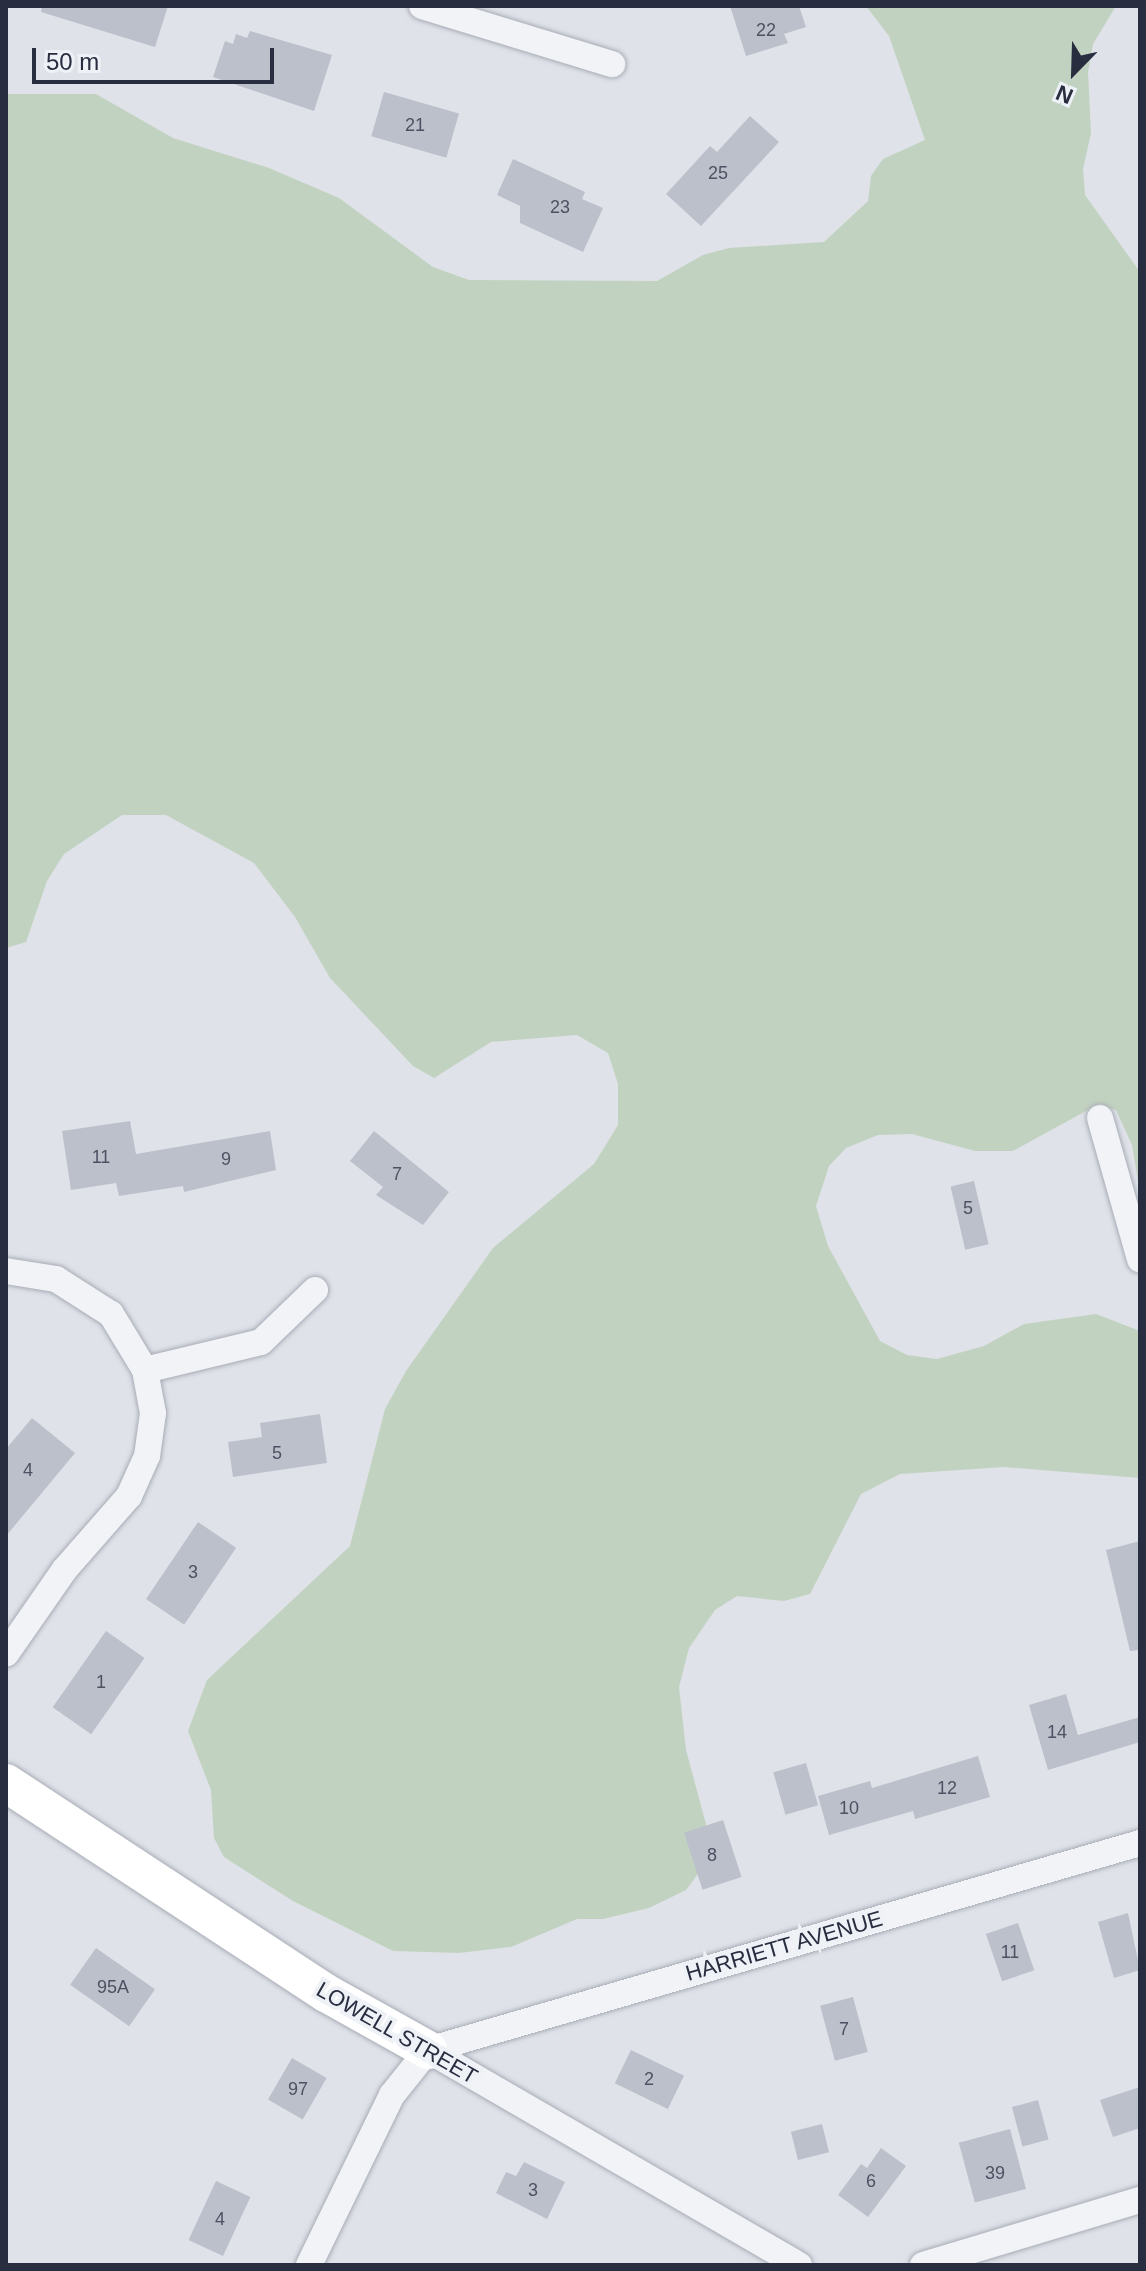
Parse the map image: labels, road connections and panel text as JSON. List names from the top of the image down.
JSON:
{
  "streets": {
    "street": ["HARRIETT AVENUE", "LOWELL STREET"]
  },
  "crossings": [
    ["HARRIETT AVENUE", "LOWELL STREET"]
  ],
  "house_numbers": [
    "22",
    "21",
    "25",
    "23",
    "11",
    "9",
    "7",
    "5",
    "5",
    "4",
    "3",
    "1",
    "14",
    "12",
    "10",
    "8",
    "11",
    "95A",
    "7",
    "2",
    "97",
    "39",
    "6",
    "3",
    "4"
  ],
  "scale_bar": "50 m",
  "north": "bottom left"
}
